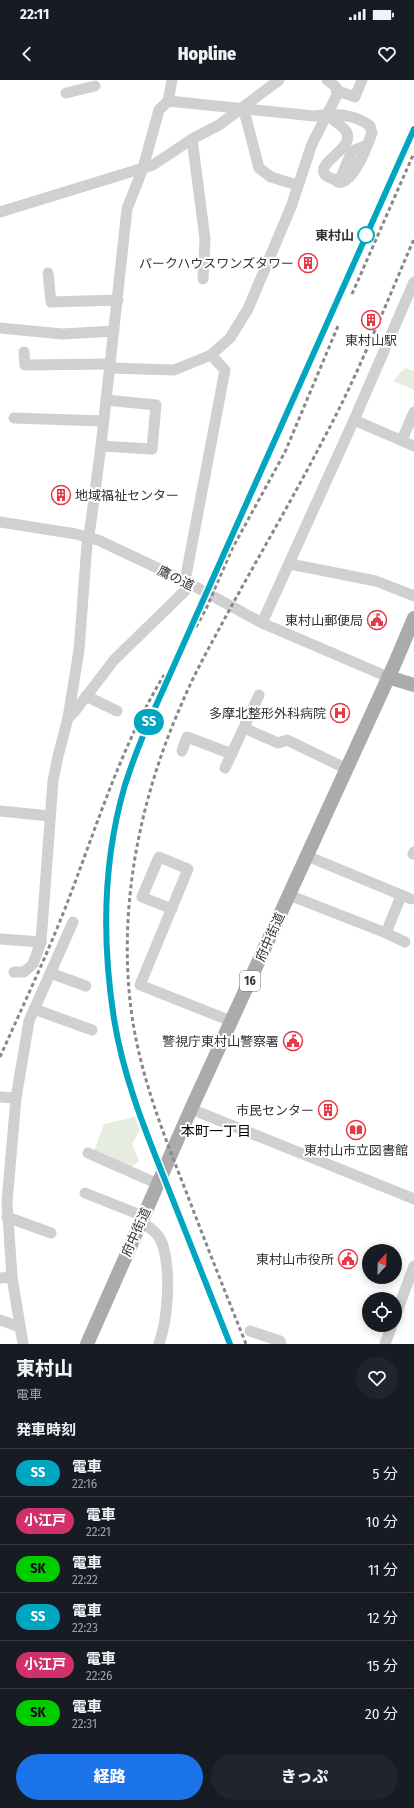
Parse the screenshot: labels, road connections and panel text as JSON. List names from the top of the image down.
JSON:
{
  "streets": {
    "main road": ["府中街道", "16"],
    "street": ["鷹の道"]
  },
  "crossings": [
    ["鷹の道", "府中街道"]
  ],
  "districts": ["本町一丁目"],
  "places": {
    "other": ["東村山"],
    "building": [
      "パークハウスワンズタワー",
      "東村山駅",
      "地域福祉センター",
      "市民センター"
    ],
    "public building": ["東村山郵便局", "警視庁東村山警察署", "東村山市役所"],
    "hospital": ["多摩北整形外科病院"],
    "library": ["東村山市立図書館"]
  },
  "north": "top",
  "page": {
    "status": "22:11",
    "header": "Hopline",
    "on_map": "SS",
    "heading": [
      ["東村山", "電車"],
      "発車時刻"
    ],
    "list": [
      {
        "mark": "SS",
        "name": "電車",
        "note": "22:16",
        "value": "5 分"
      },
      {
        "mark": "小江戸",
        "name": "電車",
        "note": "22:21",
        "value": "10 分"
      },
      {
        "mark": "SK",
        "name": "電車",
        "note": "22:22",
        "value": "11 分"
      },
      {
        "mark": "SS",
        "name": "電車",
        "note": "22:23",
        "value": "12 分"
      },
      {
        "mark": "小江戸",
        "name": "電車",
        "note": "22:26",
        "value": "15 分"
      },
      {
        "mark": "SK",
        "name": "電車",
        "note": "22:31",
        "value": "20 分"
      }
    ],
    "buttons": ["経路", "きっぷ"]
  }
}
